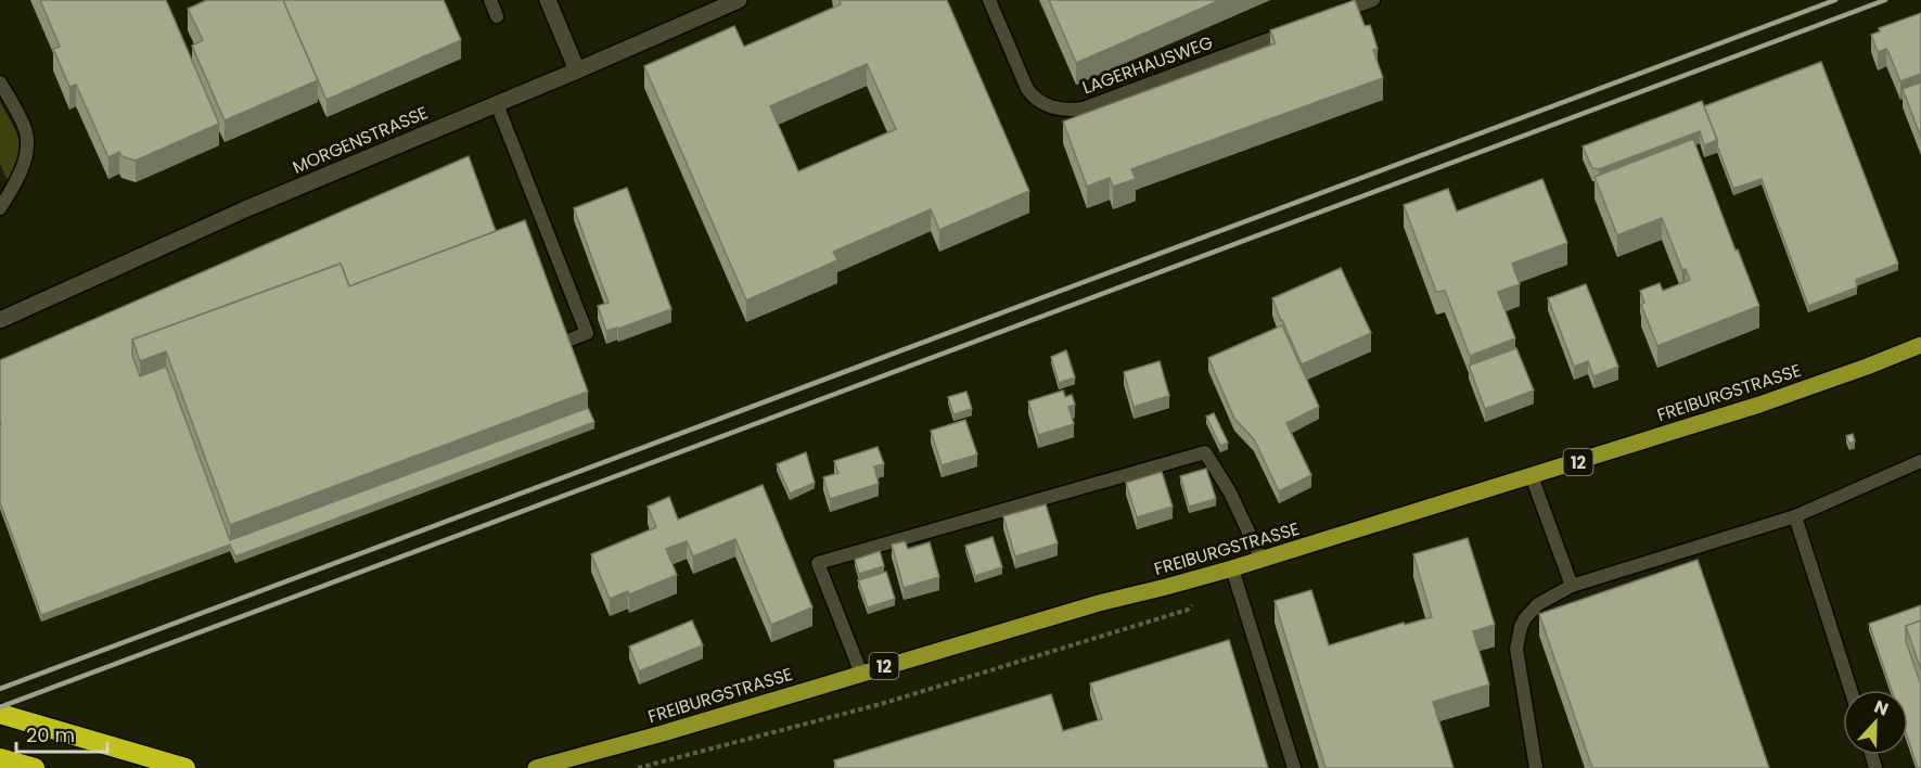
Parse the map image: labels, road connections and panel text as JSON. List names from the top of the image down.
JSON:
{
  "streets": {
    "main road": ["FREIBURGSTRASSE", "12"],
    "street": ["MORGENSTRASSE"],
    "lane": ["LAGERHAUSWEG"]
  },
  "scale_bar": "20 m",
  "north": "top"
}
